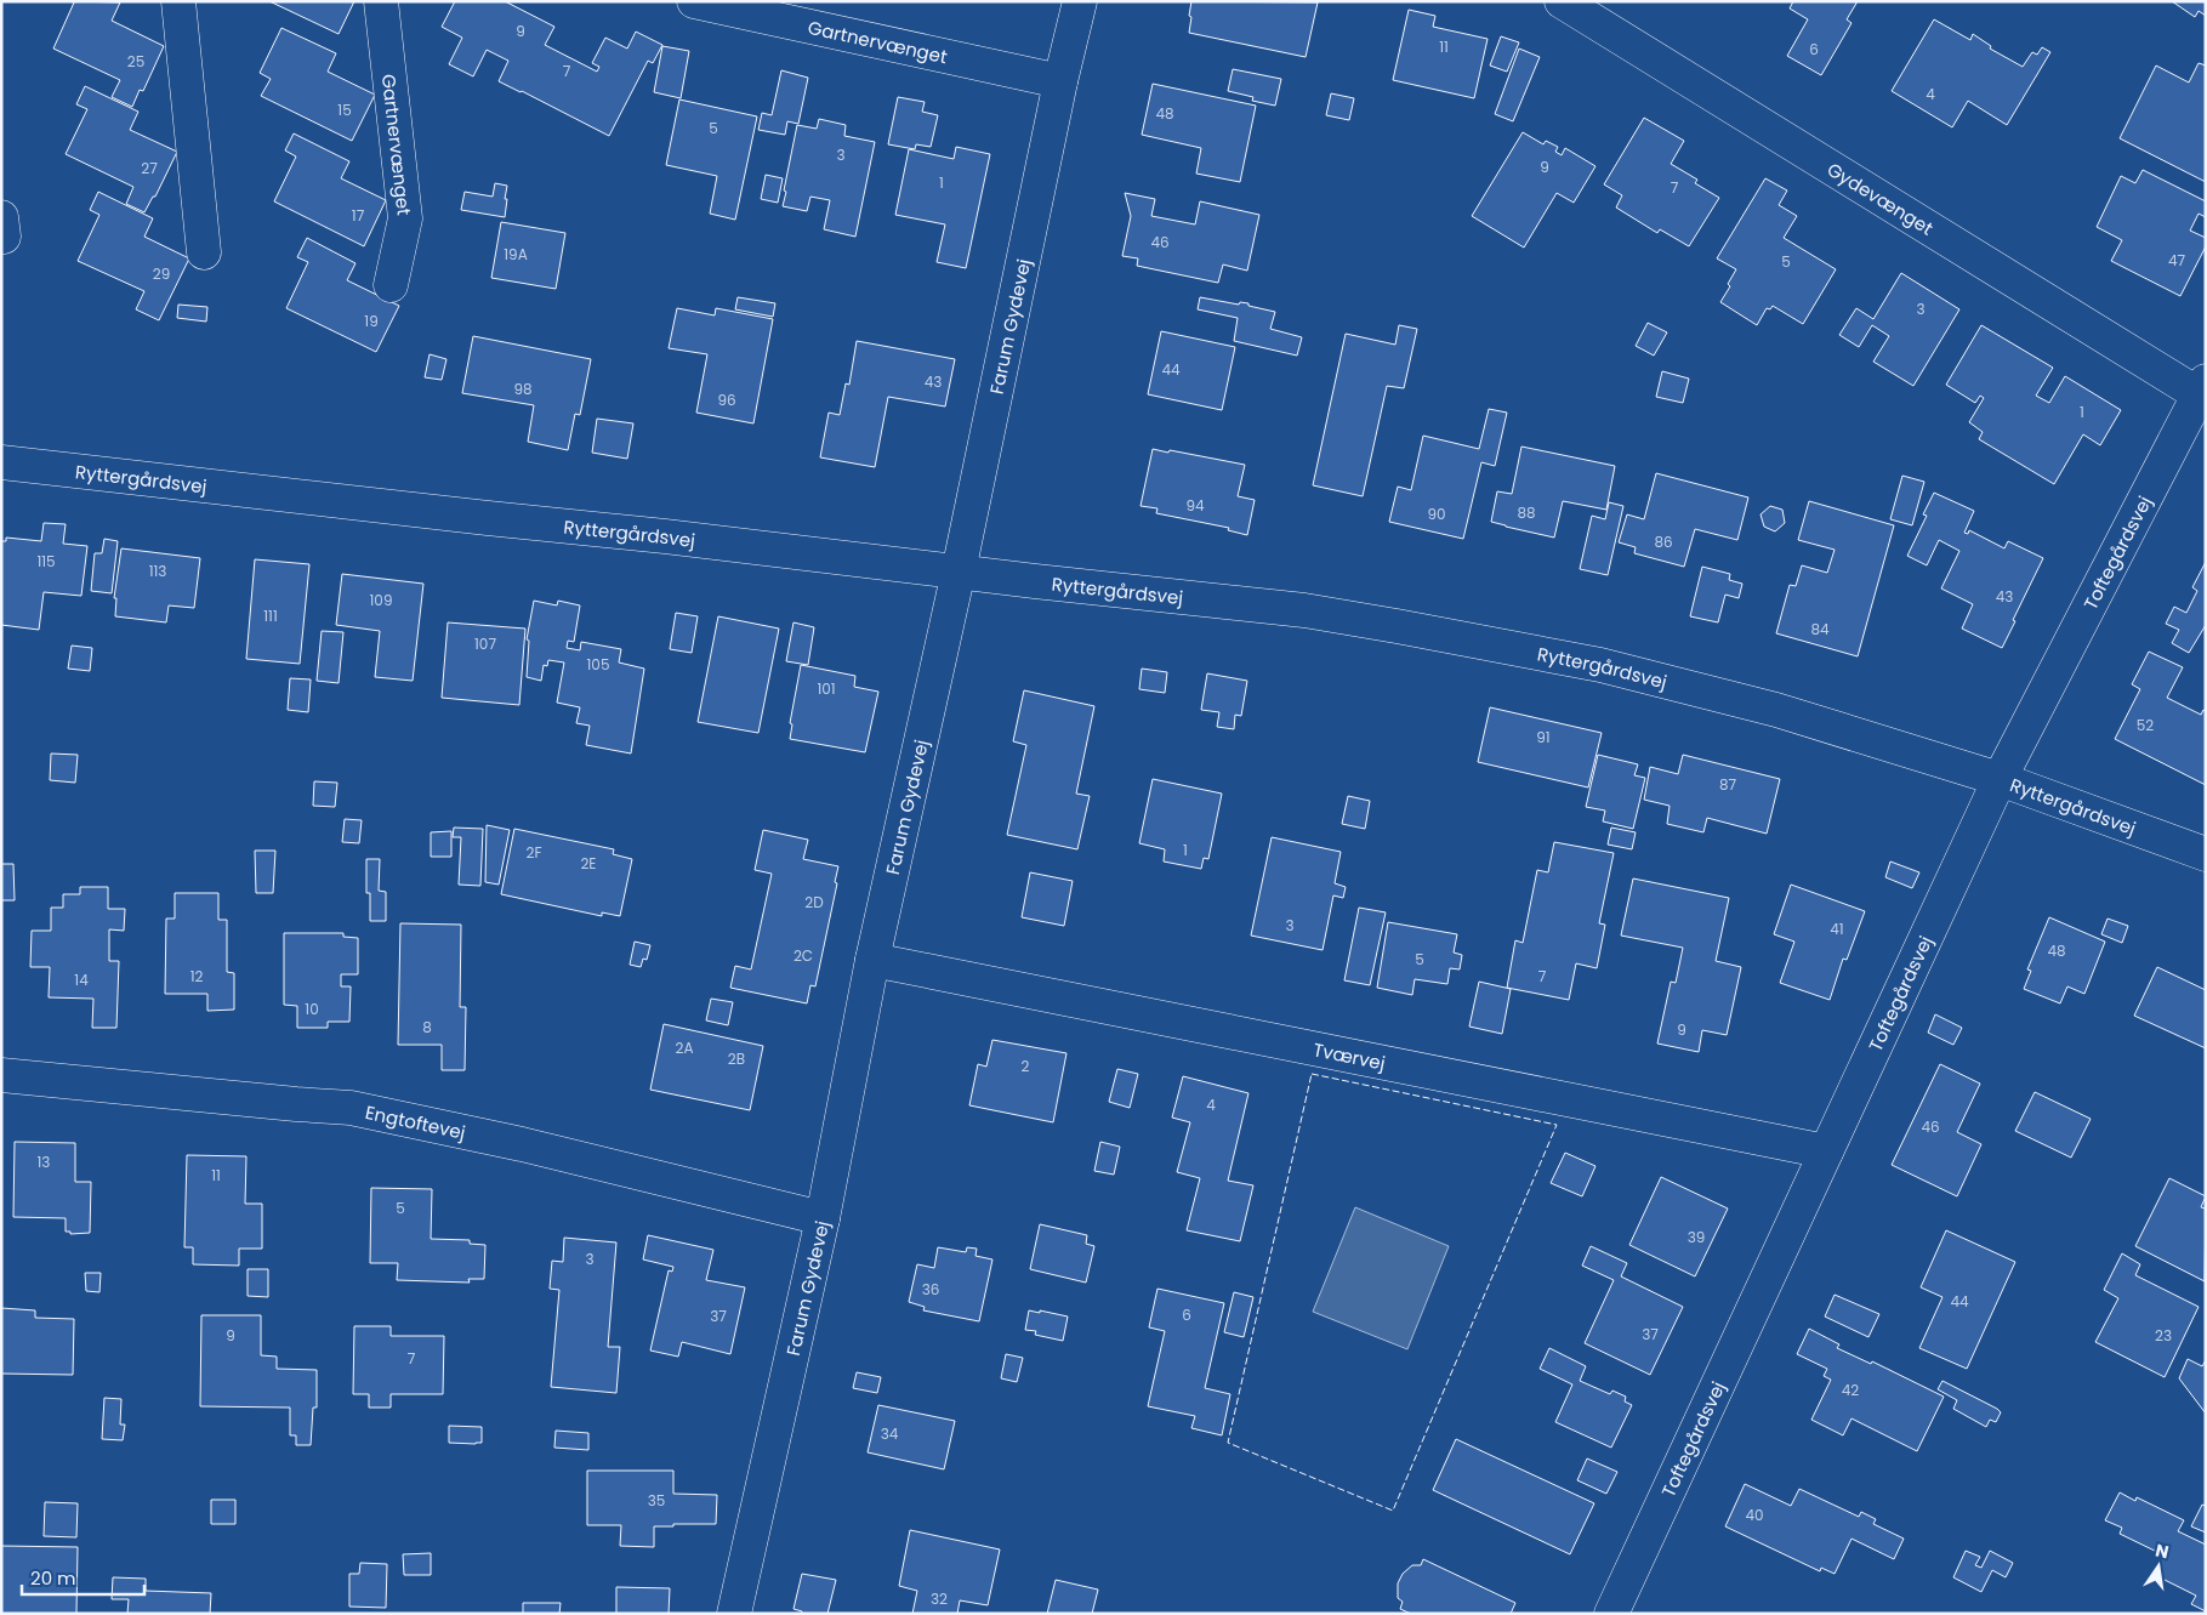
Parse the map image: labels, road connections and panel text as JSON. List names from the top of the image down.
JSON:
{
  "streets": {
    "street": [
      "Gartnervænget",
      "Gydevænget",
      "Farum Gydevej",
      "Ryttergårdsvej",
      "Toftegårdsvej",
      "Tværvej",
      "Engtoftevej"
    ]
  },
  "crossings": [
    ["Gartnervænget", "Farum Gydevej"],
    ["Gydevænget", "Toftegårdsvej"],
    ["Farum Gydevej", "Ryttergårdsvej"],
    ["Farum Gydevej", "Tværvej"],
    ["Farum Gydevej", "Engtoftevej"],
    ["Ryttergårdsvej", "Toftegårdsvej"],
    ["Toftegårdsvej", "Tværvej"]
  ],
  "house_numbers": [
    "9",
    "11",
    "6",
    "25",
    "7",
    "4",
    "15",
    "48",
    "5",
    "3",
    "9",
    "27",
    "1",
    "7",
    "17",
    "46",
    "19A",
    "47",
    "5",
    "29",
    "3",
    "19",
    "44",
    "43",
    "98",
    "96",
    "1",
    "94",
    "88",
    "90",
    "86",
    "115",
    "113",
    "43",
    "109",
    "111",
    "84",
    "107",
    "105",
    "101",
    "52",
    "91",
    "87",
    "1",
    "2F",
    "2E",
    "2D",
    "3",
    "41",
    "48",
    "2C",
    "5",
    "12",
    "7",
    "14",
    "10",
    "8",
    "9",
    "2A",
    "2B",
    "2",
    "4",
    "46",
    "13",
    "11",
    "5",
    "39",
    "3",
    "36",
    "44",
    "6",
    "37",
    "37",
    "9",
    "23",
    "7",
    "42",
    "34",
    "35",
    "40",
    "32"
  ],
  "scale_bar": "20 m",
  "north": "top"
}
